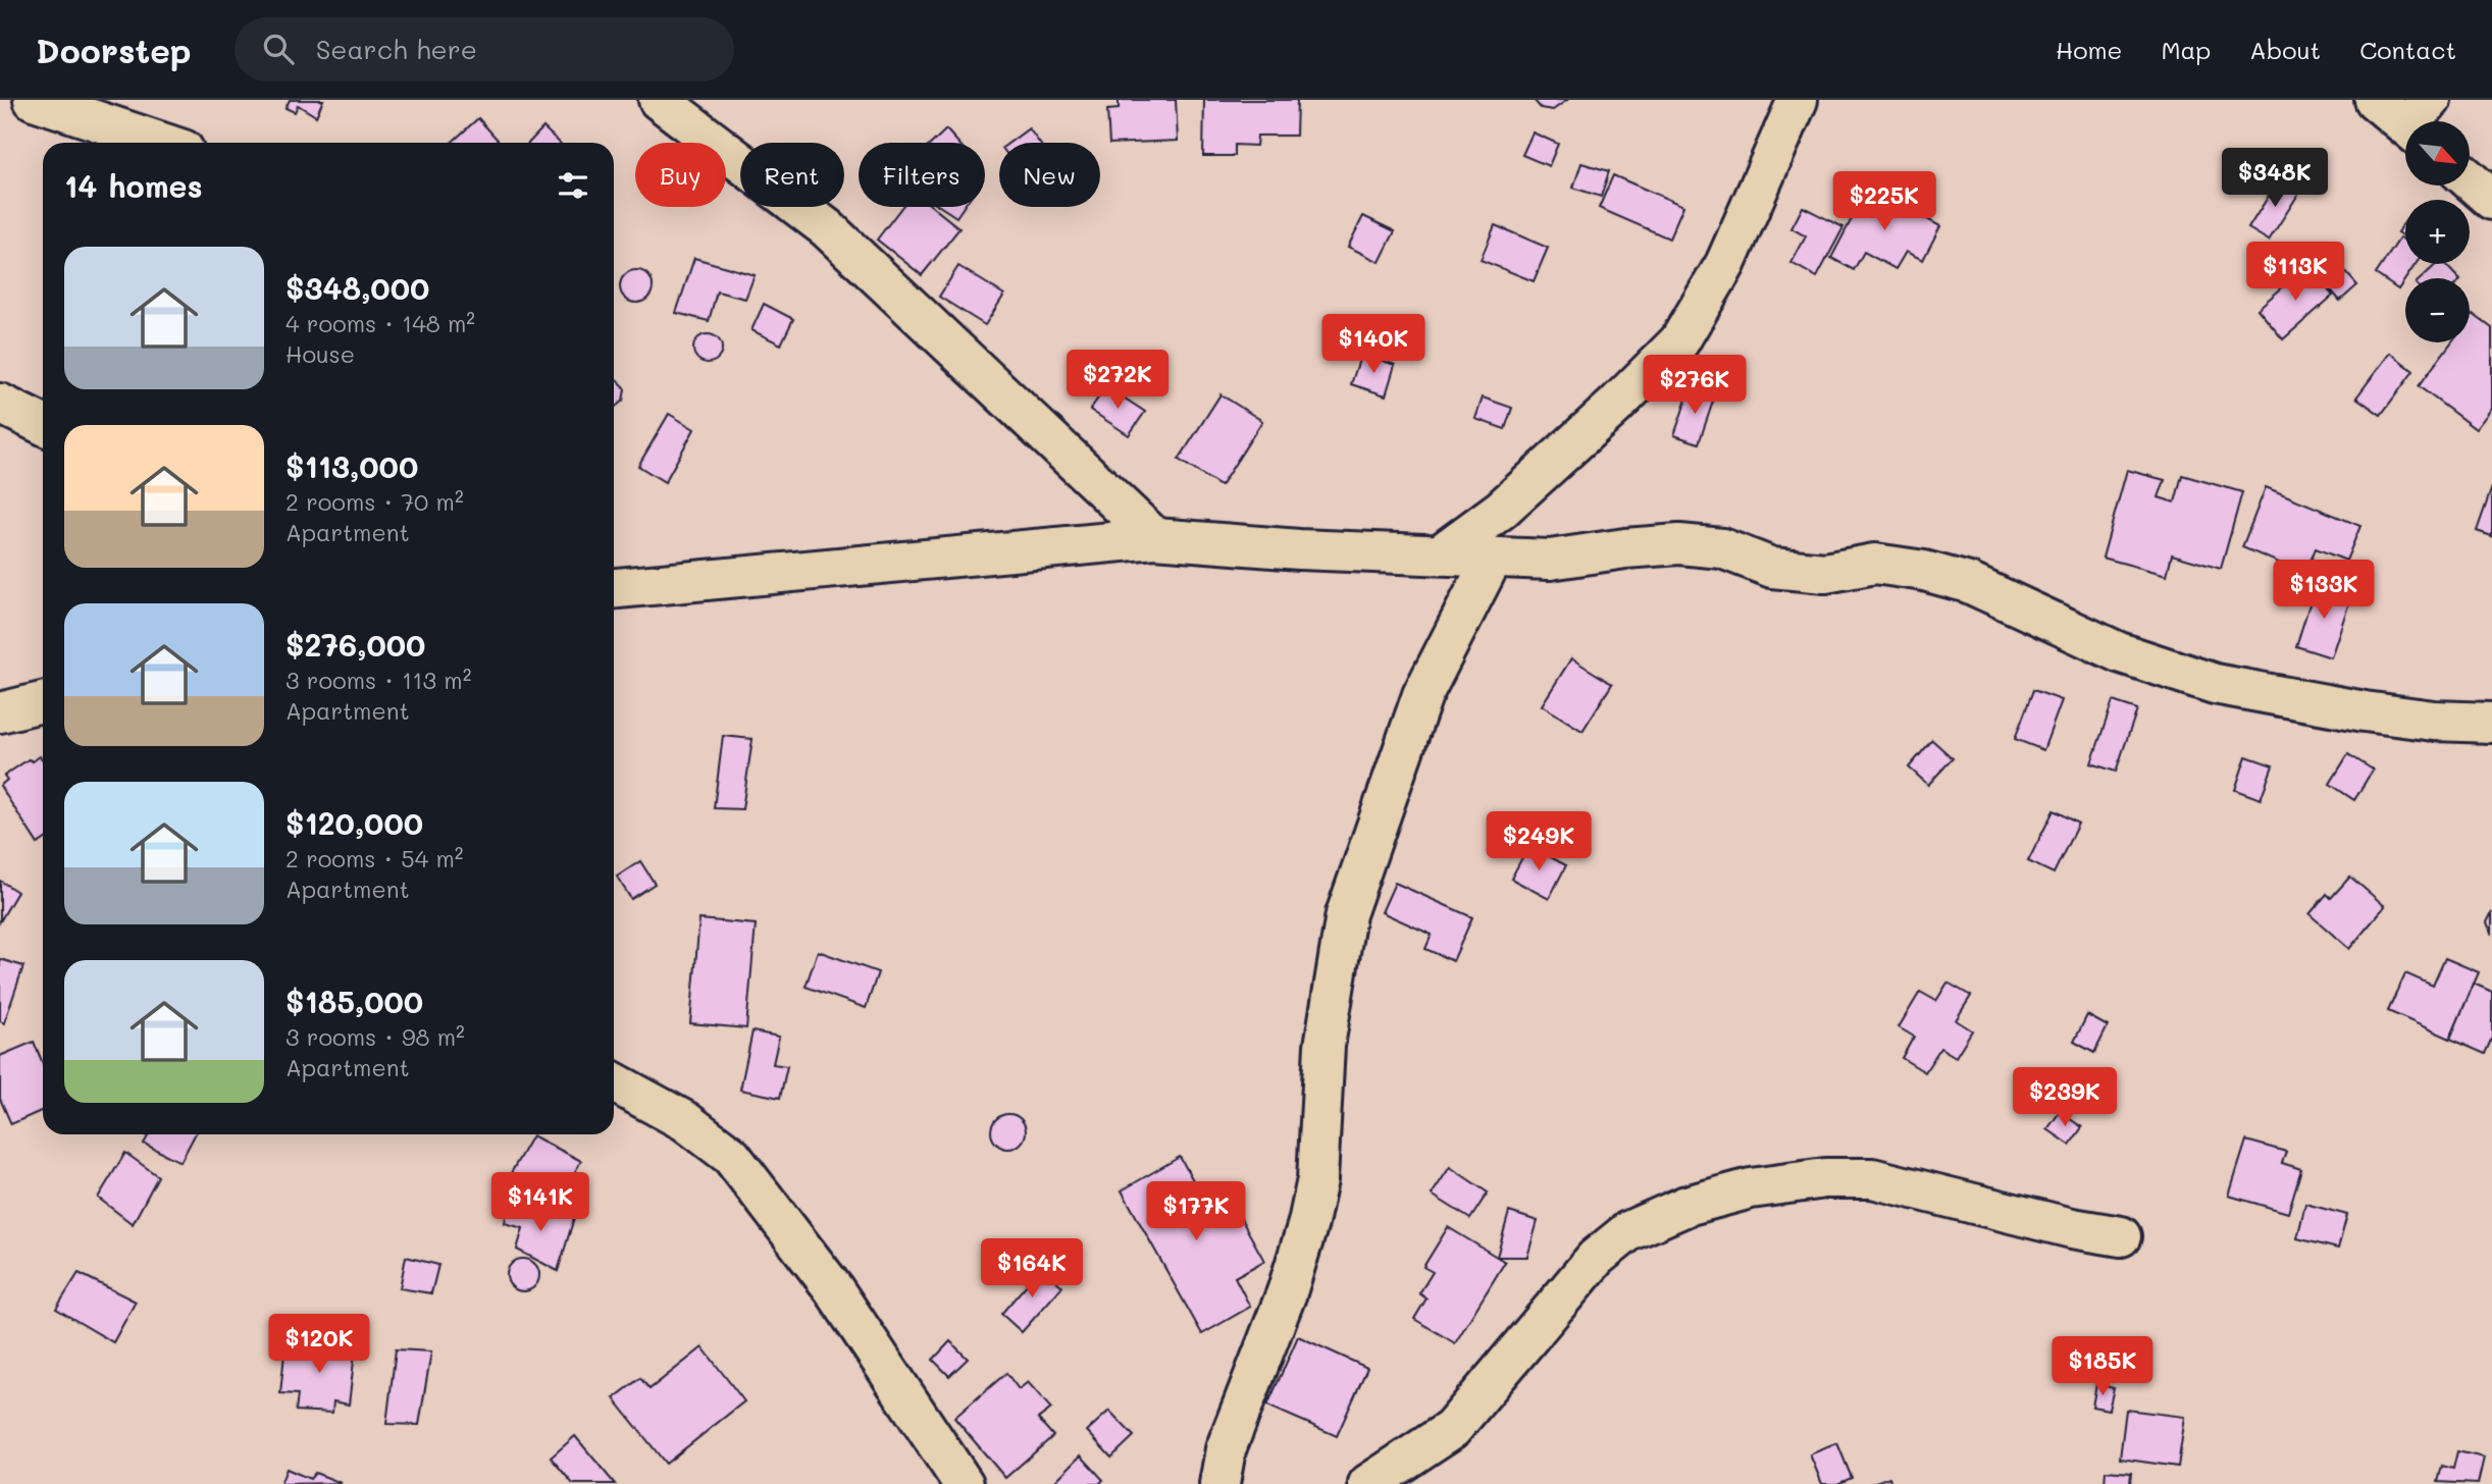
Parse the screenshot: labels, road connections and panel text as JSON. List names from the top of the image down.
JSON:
{
  "north": "bottom right",
  "page": {
    "header": "Doorstep",
    "search": "Search here",
    "nav": [
      "Home",
      "Map",
      "About",
      "Contact"
    ],
    "map_buttons": ["+", "−"],
    "chip": [
      "Buy",
      "Rent",
      "Filters",
      "New"
    ],
    "heading": "14 homes",
    "price": [
      "$348K",
      "$225K",
      "$113K",
      "$140K",
      "$272K",
      "$276K",
      "$133K",
      "$249K",
      "$239K",
      "$141K",
      "$177K",
      "$164K",
      "$120K",
      "$185K"
    ],
    "list": [
      {
        "name": "$348,000",
        "note": "4 rooms · 148 m² · House"
      },
      {
        "name": "$113,000",
        "note": "2 rooms · 70 m² · Apartment"
      },
      {
        "name": "$276,000",
        "note": "3 rooms · 113 m² · Apartment"
      },
      {
        "name": "$120,000",
        "note": "2 rooms · 54 m² · Apartment"
      },
      {
        "name": "$185,000",
        "note": "3 rooms · 98 m² · Apartment"
      }
    ]
  }
}
